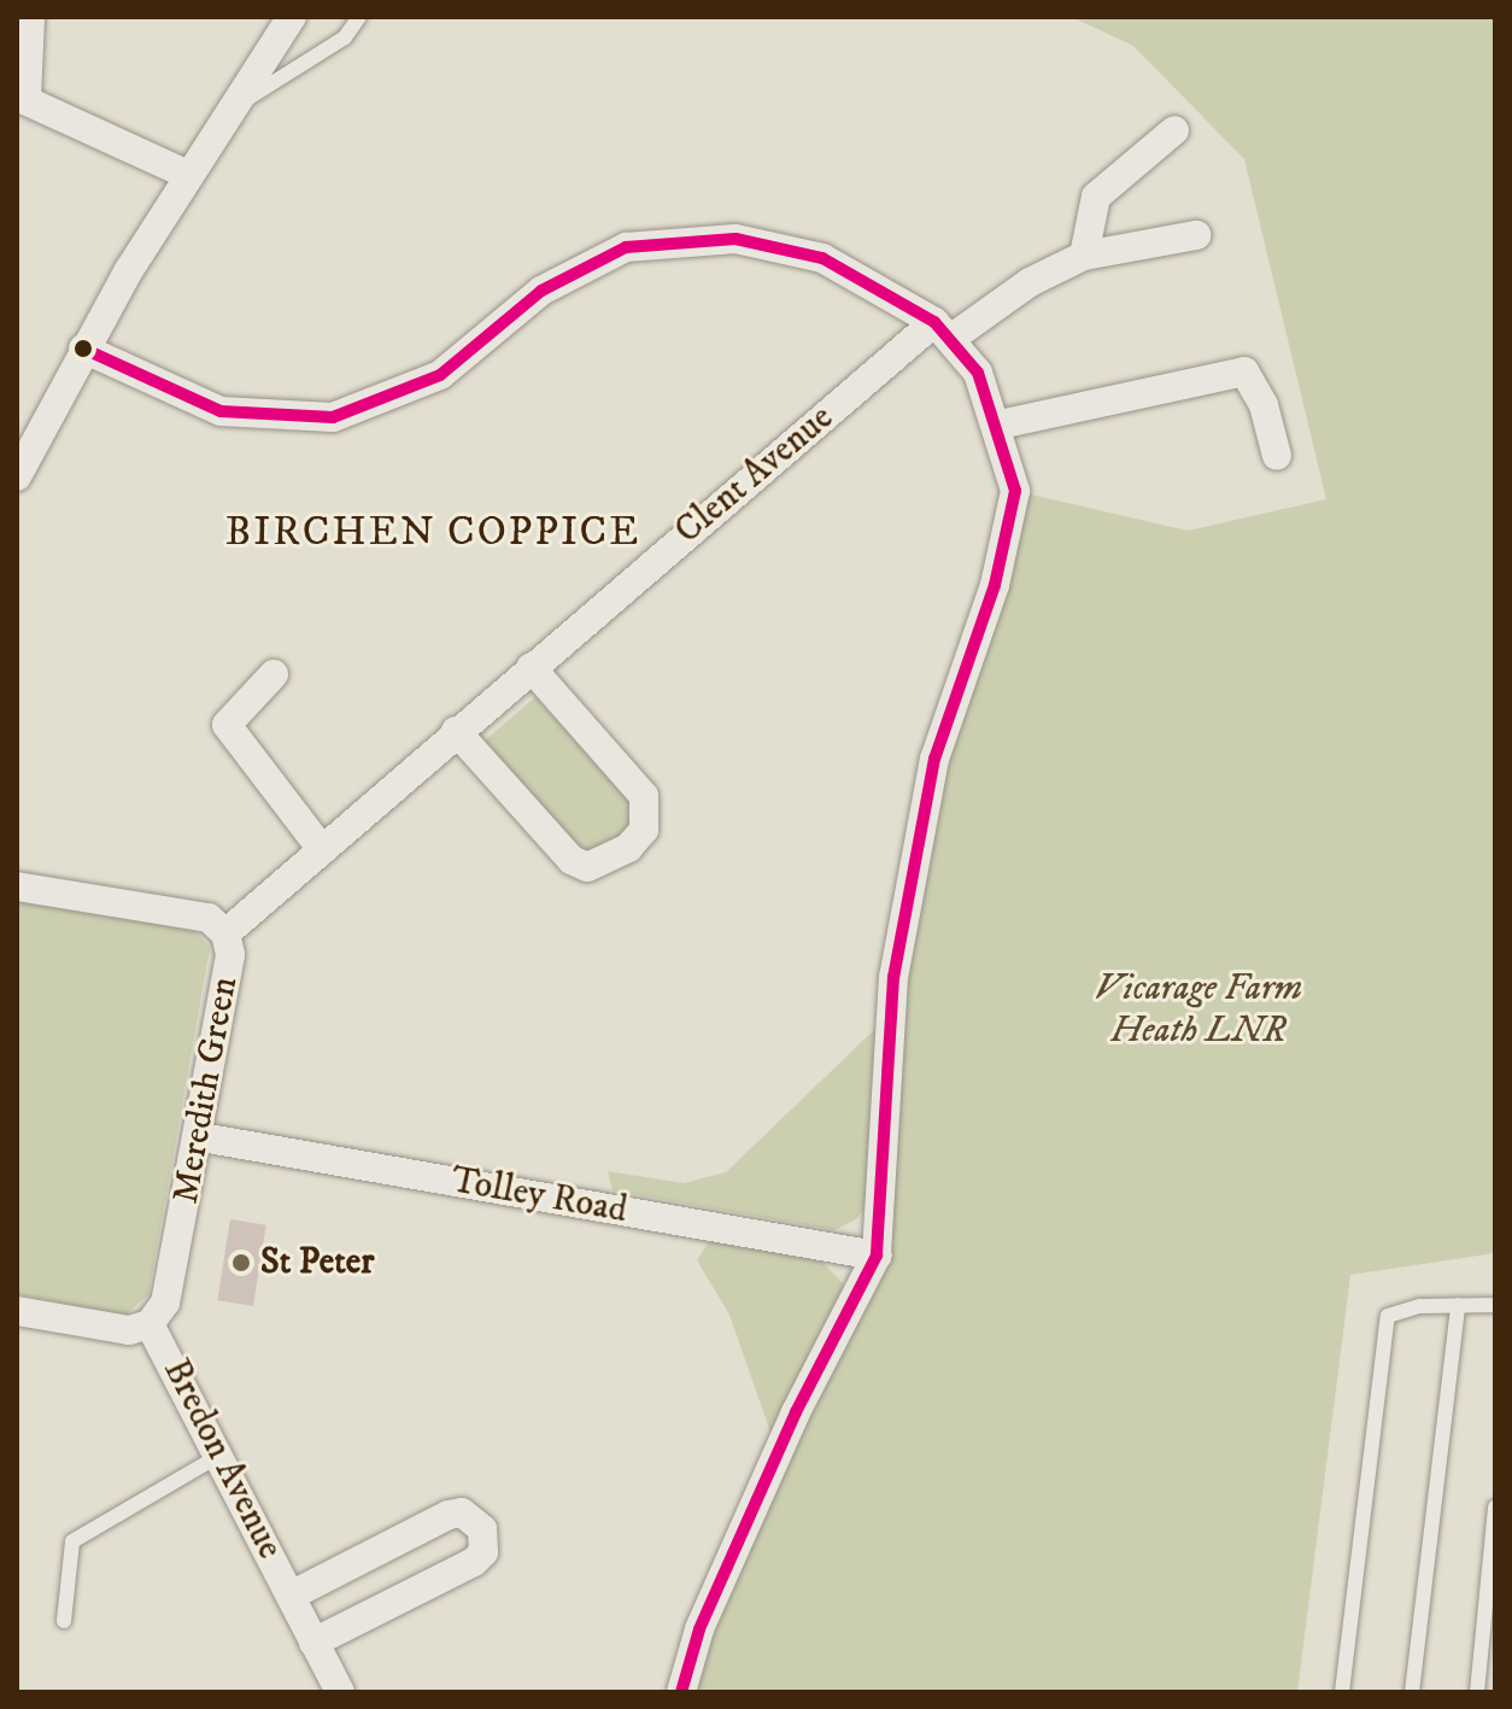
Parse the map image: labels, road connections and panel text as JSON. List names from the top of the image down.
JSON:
{
  "streets": {
    "street": [
      "Clent Avenue",
      "Meredith Green",
      "Tolley Road",
      "Bredon Avenue"
    ]
  },
  "crossings": [
    ["Clent Avenue", "Meredith Green"],
    ["Meredith Green", "Tolley Road"],
    ["Meredith Green", "Bredon Avenue"]
  ],
  "districts": ["BIRCHEN COPPICE"],
  "parks": ["Vicarage Farm Heath LNR"],
  "places": ["St Peter"]
}
